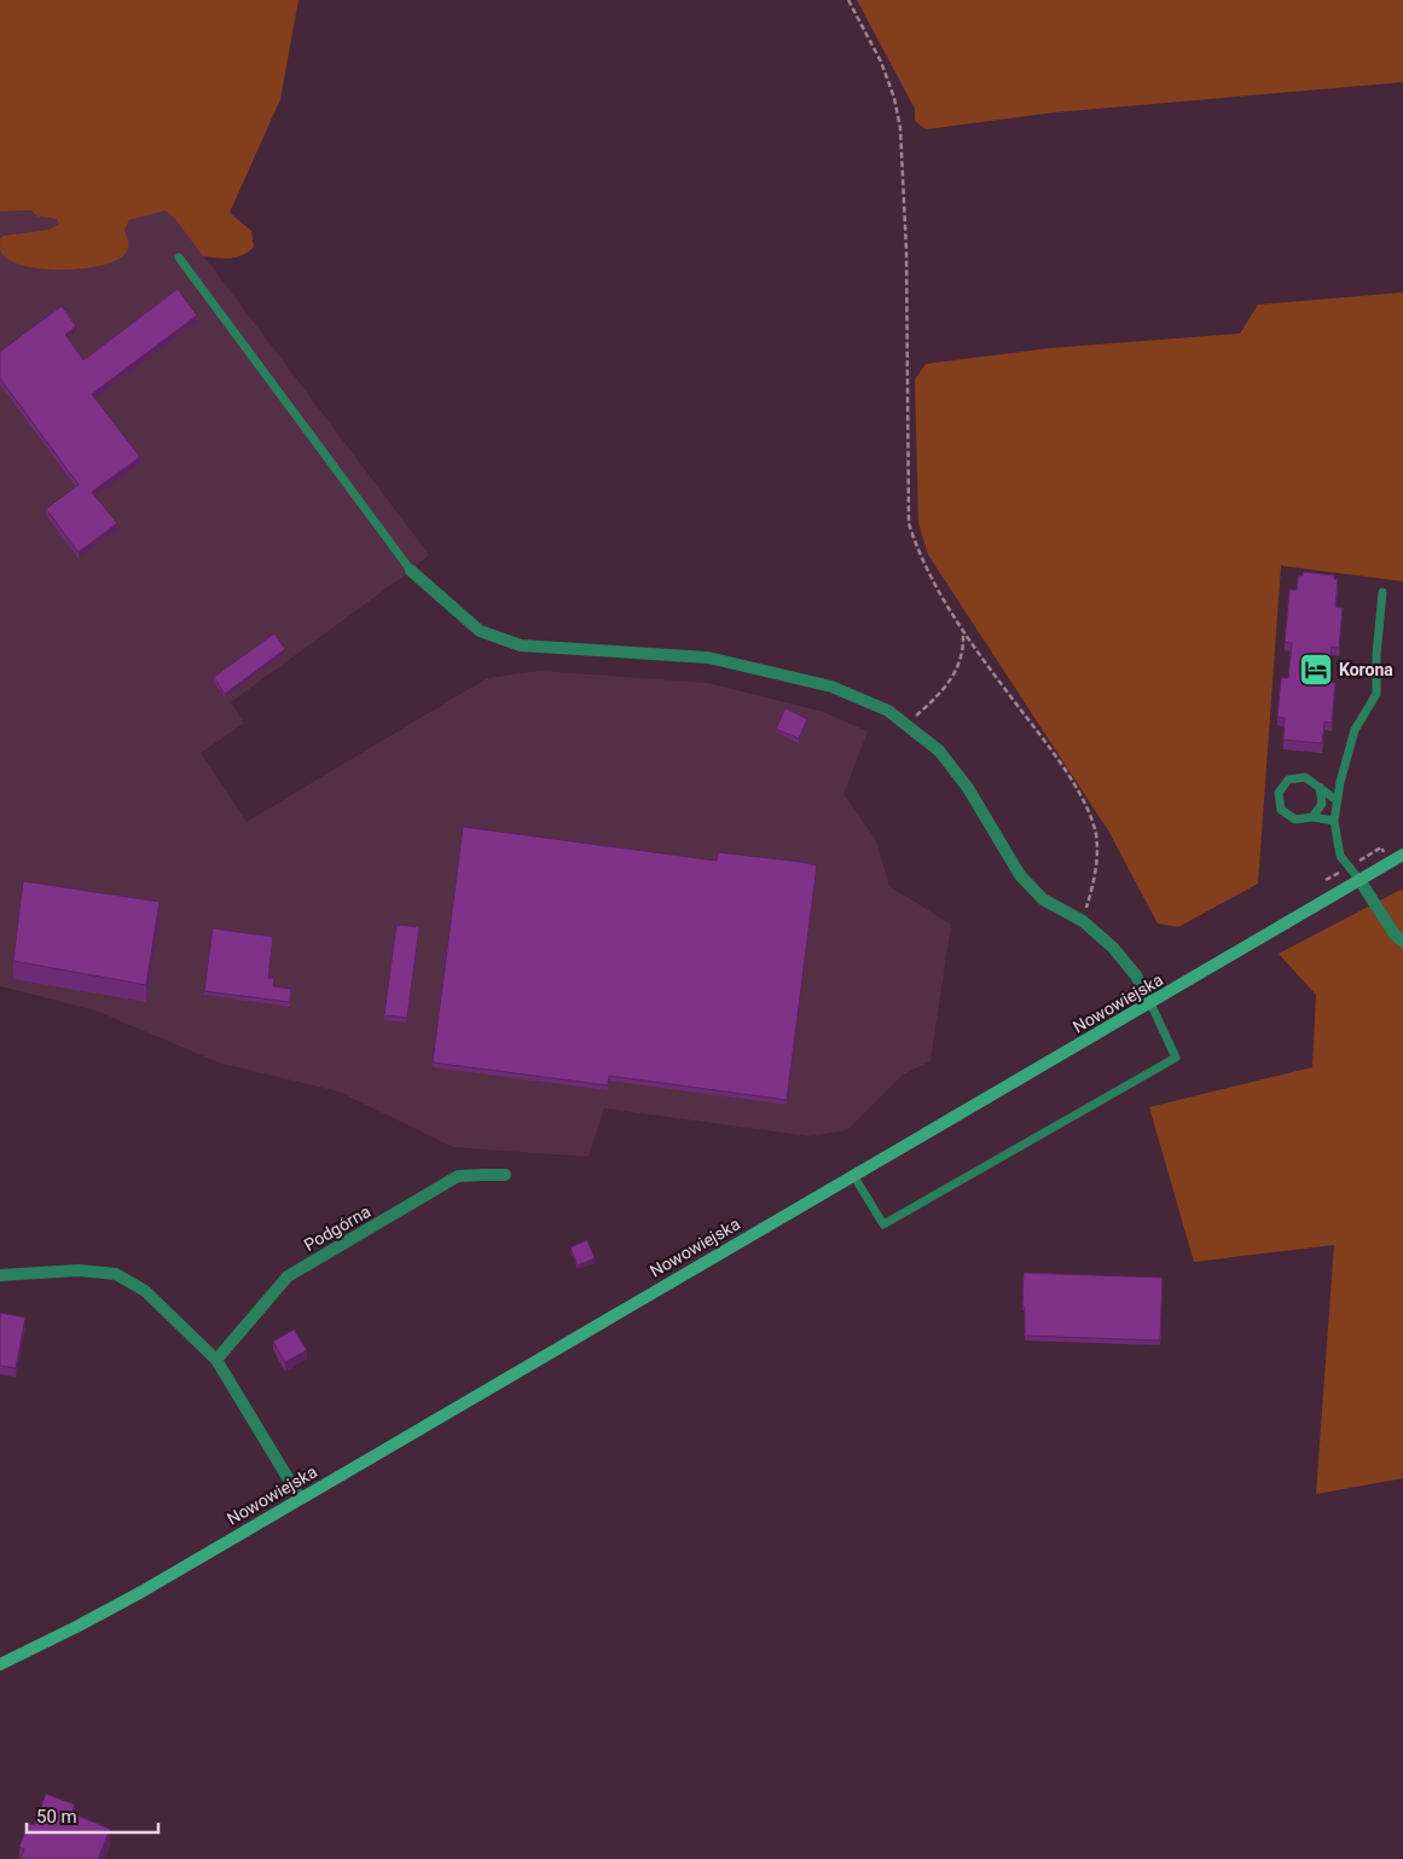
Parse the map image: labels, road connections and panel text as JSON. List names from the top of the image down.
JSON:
{
  "streets": {
    "main road": ["Nowowiejska"],
    "street": ["Podgórna"]
  },
  "places": {
    "hotel": ["Korona"]
  },
  "scale_bar": "50 m"
}
